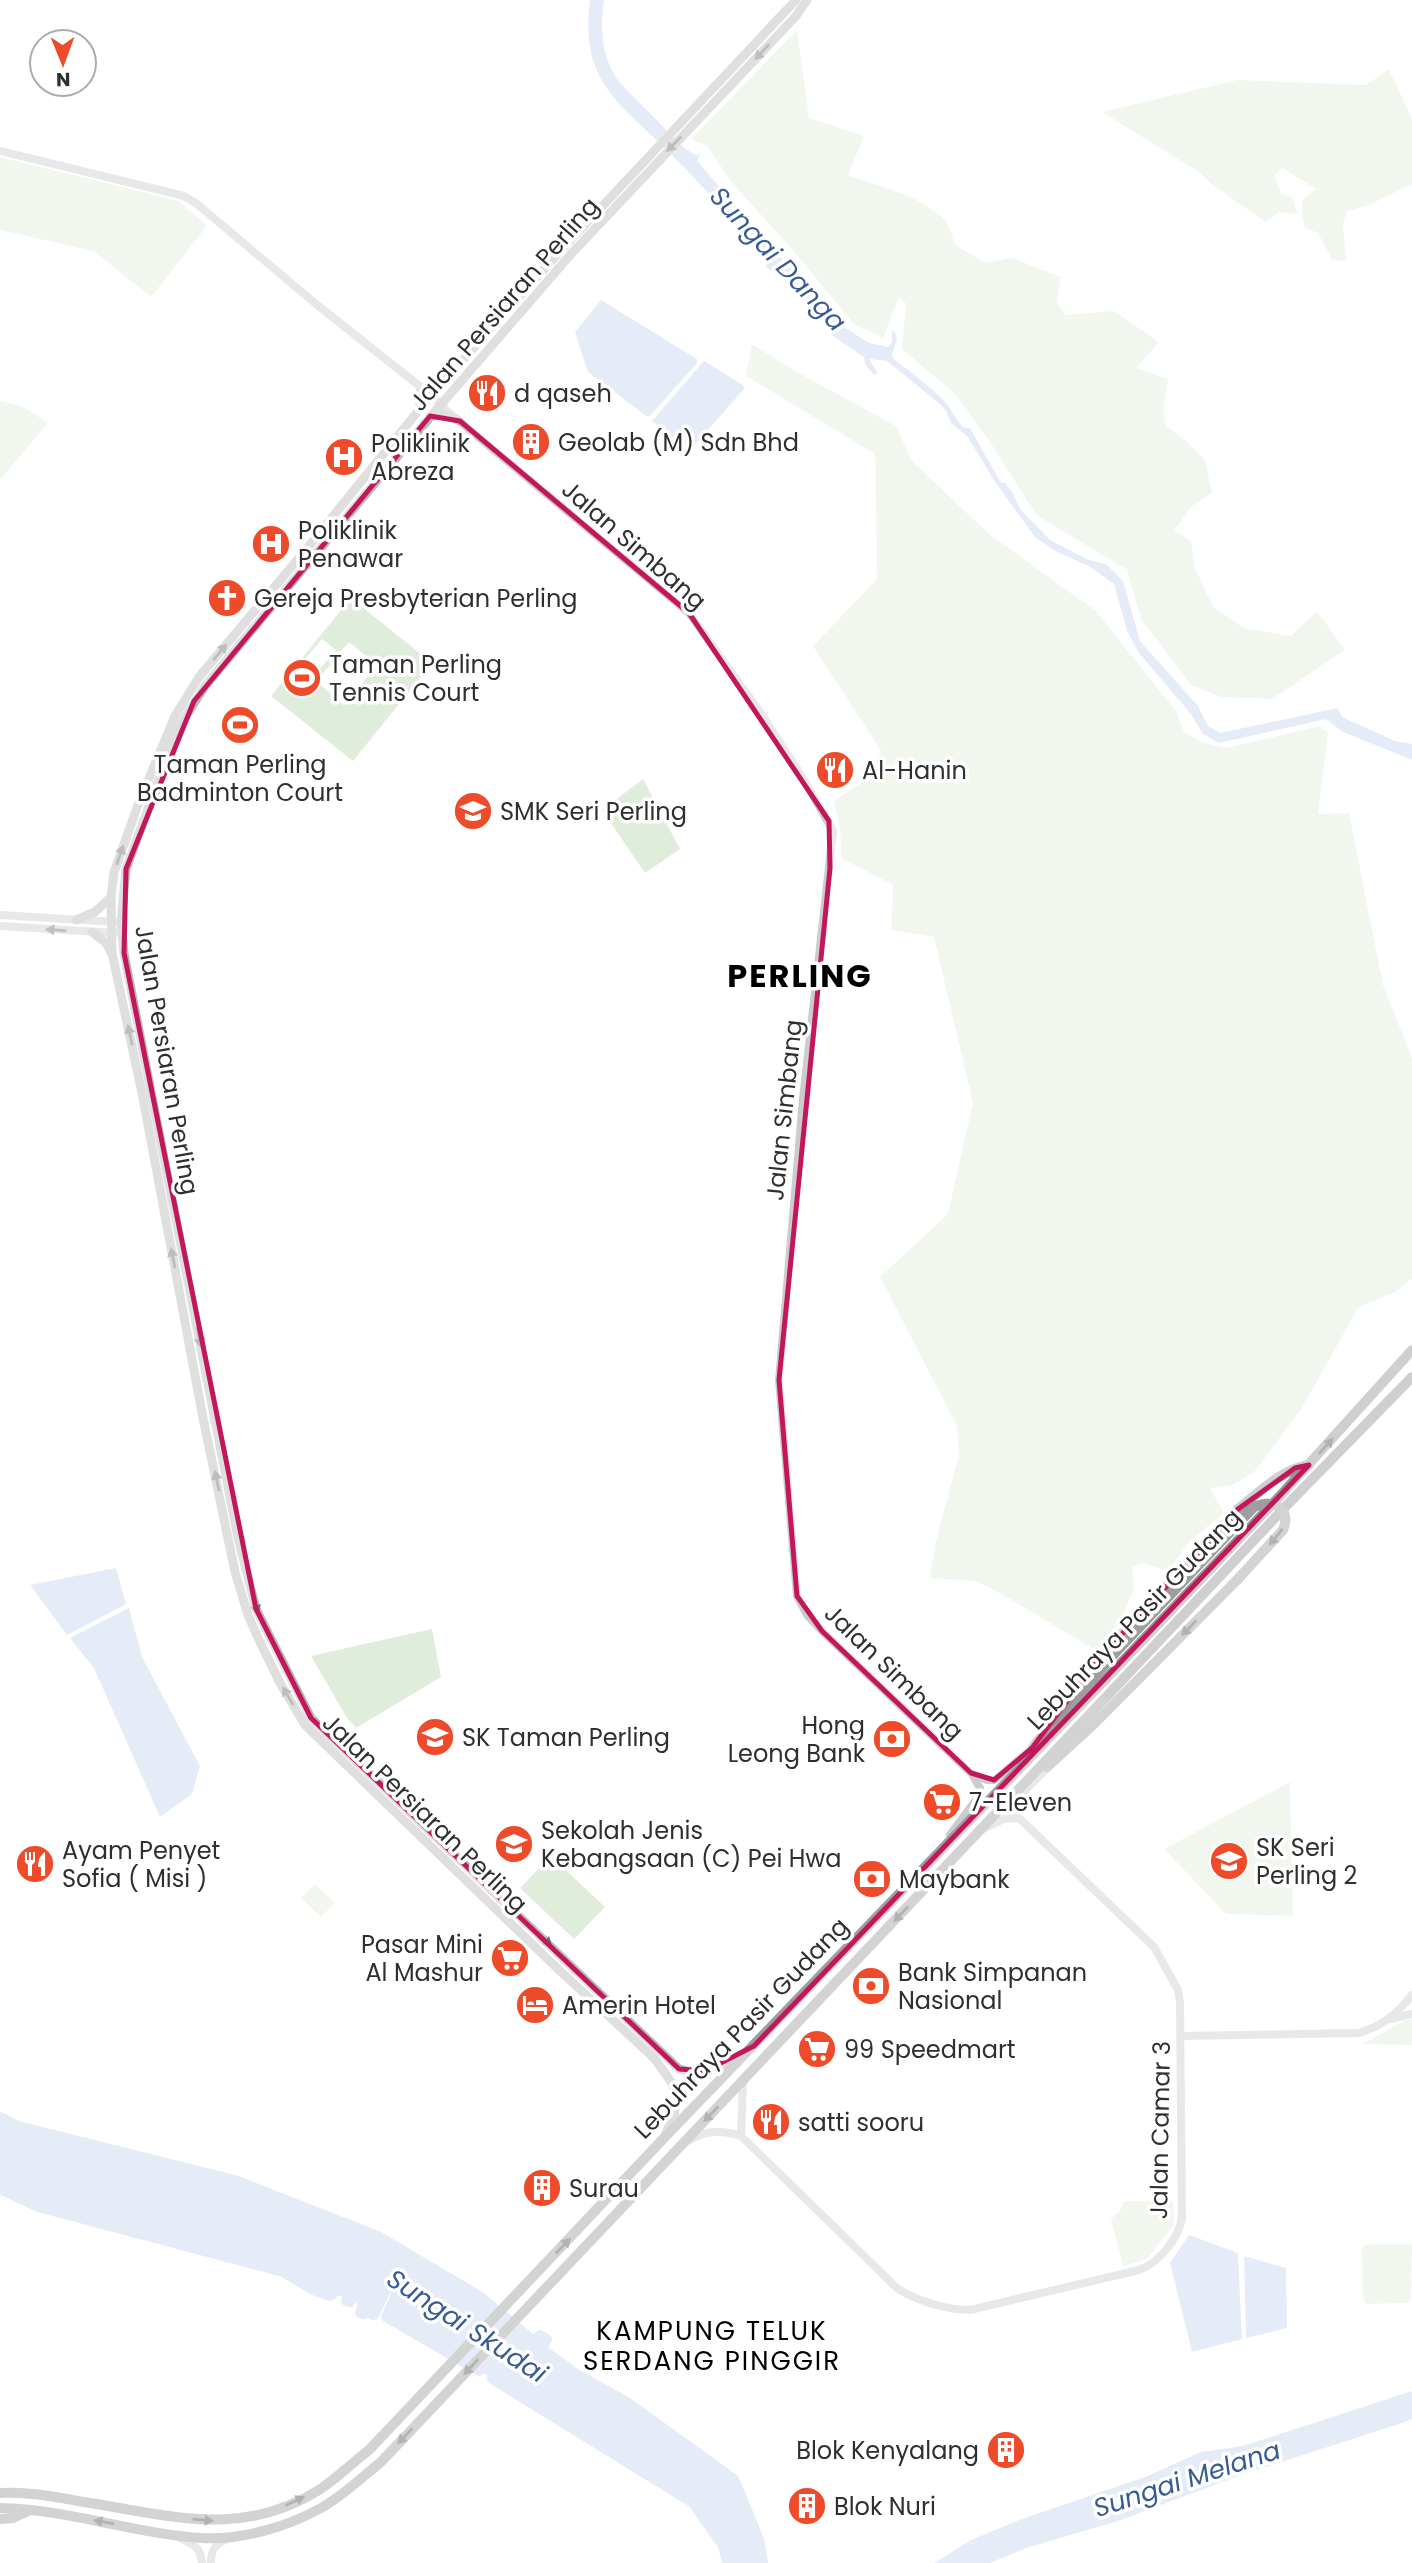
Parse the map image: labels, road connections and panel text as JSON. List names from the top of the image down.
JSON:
{
  "streets": {
    "highway": ["Lebuhraya Pasir Gudang"],
    "main road": ["Jalan Persiaran Perling"],
    "street": ["Jalan Simbang", "Jalan Camar 3"]
  },
  "crossings": [
    ["Jalan Persiaran Perling", "Jalan Simbang"],
    ["Jalan Persiaran Perling", "Lebuhraya Pasir Gudang"]
  ],
  "districts": ["PERLING", "KAMPUNG TELUK SERDANG PINGGIR"],
  "water": ["Sungai Danga", "Sungai Skudai", "Sungai Melana"],
  "places": {
    "restaurant": [
      "d qaseh",
      "Al-Hanin",
      "Ayam Penyet Sofia ( Misi )",
      "satti sooru"
    ],
    "building": [
      "Geolab (M) Sdn Bhd",
      "Surau",
      "Blok Kenyalang",
      "Blok Nuri"
    ],
    "hospital": ["Poliklinik Abreza", "Poliklinik Penawar"],
    "church": ["Gereja Presbyterian Perling"],
    "sports": ["Taman Perling Tennis Court", "Taman Perling Badminton Court"],
    "school or university": [
      "SMK Seri Perling",
      "SK Taman Perling",
      "Sekolah Jenis Kebangsaan (C) Pei Hwa",
      "SK Seri Perling 2"
    ],
    "bank": ["Hong Leong Bank", "Maybank", "Bank Simpanan Nasional"],
    "supermarket": ["7-Eleven", "Pasar Mini Al Mashur", "99 Speedmart"],
    "hotel": ["Amerin Hotel"]
  },
  "north": "bottom"
}
